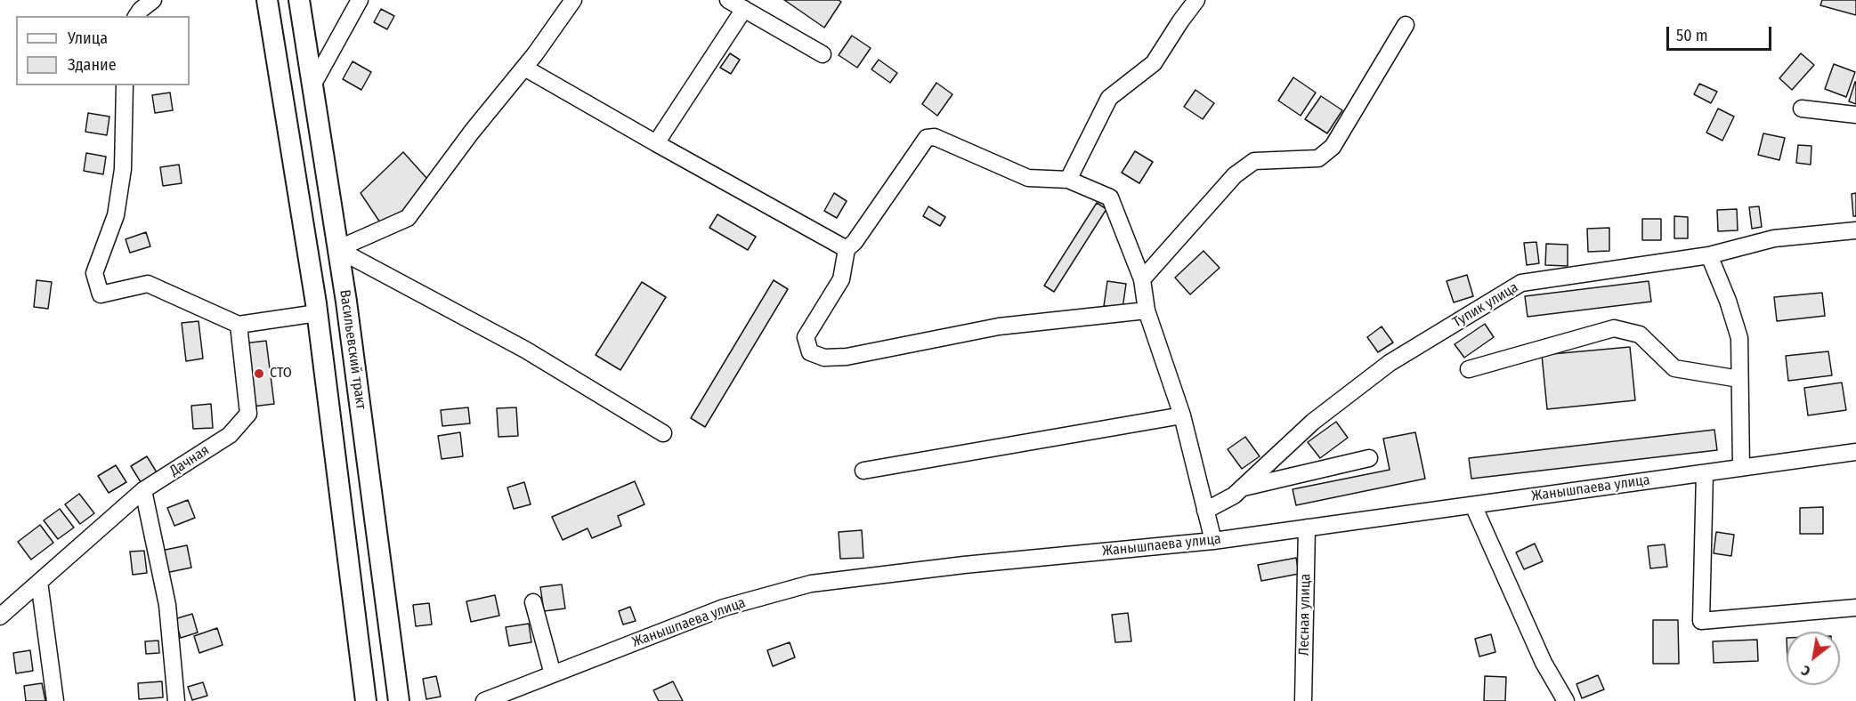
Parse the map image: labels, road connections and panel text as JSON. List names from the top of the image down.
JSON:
{
  "streets": {
    "main road": ["Васильевский тракт"],
    "street": [
      "Тупик улица",
      "Дачная",
      "Жанышпаева улица",
      "Лесная улица"
    ]
  },
  "crossings": [
    ["Жанышпаева улица", "Лесная улица"]
  ],
  "places": ["СТО"],
  "legend": ["Улица", "Здание"],
  "scale_bar": "50 m",
  "north": "bottom left"
}
